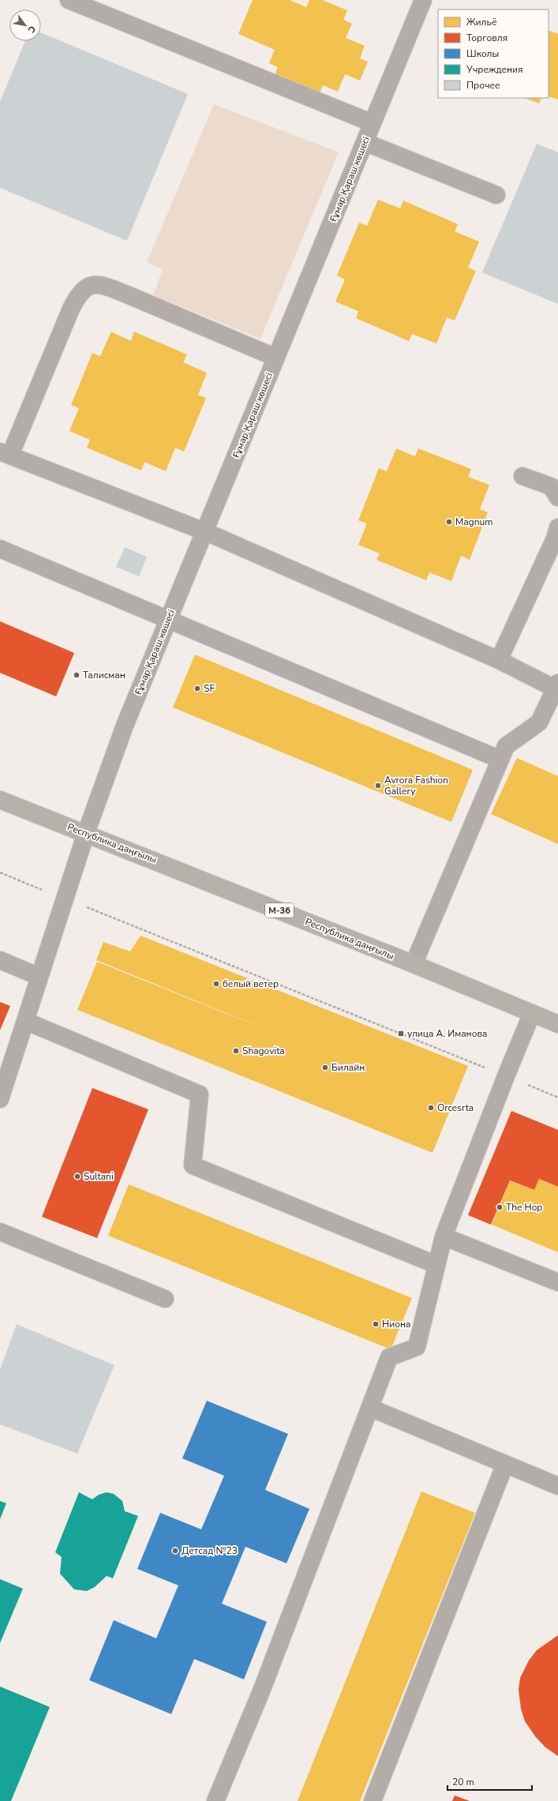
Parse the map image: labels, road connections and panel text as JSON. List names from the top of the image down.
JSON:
{
  "streets": {
    "main road": ["Республика даңғылы", "M-36"],
    "street": ["Ғұмар Қараш көшесі"]
  },
  "crossings": [
    ["Ғұмар Қараш көшесі", "Республика даңғылы"]
  ],
  "places": {
    "other": [
      "Magnum",
      "Талисман",
      "SF",
      "Avrora Fashion Gallery",
      "белый ветер",
      "Shagovita",
      "Билайн",
      "Orcesrta",
      "Sultani",
      "The Hop",
      "Ниона",
      "Детсад №23"
    ],
    "transit": ["улица А. Иманова"]
  },
  "legend": [
    "Жильё",
    "Торговля",
    "Школы",
    "Учреждения",
    "Прочее"
  ],
  "scale_bar": "20 m",
  "north": "bottom right"
}
